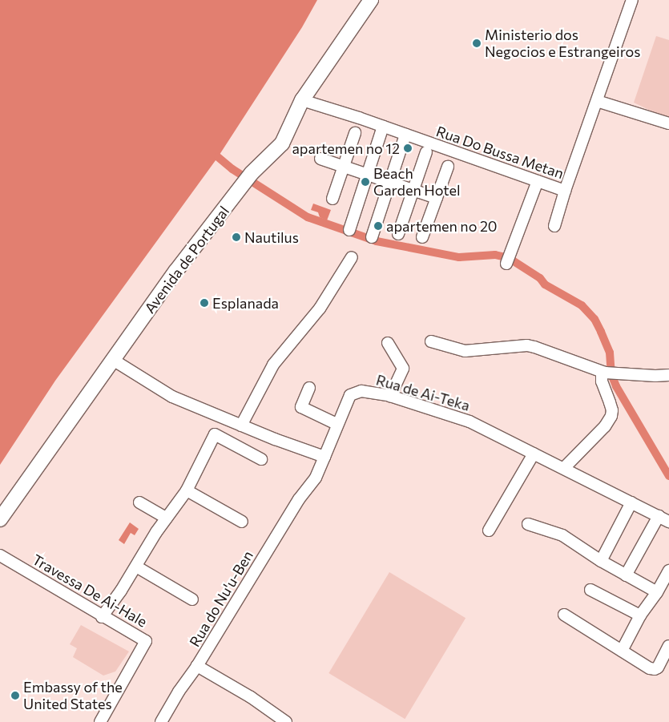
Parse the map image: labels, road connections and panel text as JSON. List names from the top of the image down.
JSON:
{
  "streets": {
    "main road": ["Avenida de Portugal"],
    "street": [
      "Rua Do Bussa Metan",
      "Rua de Ai-Teka",
      "Travessa De Ai-Hale",
      "Rua do Nu'u-Ben"
    ]
  },
  "crossings": [
    ["Rua Do Bussa Metan", "Avenida de Portugal"],
    ["Rua de Ai-Teka", "Rua do Nu'u-Ben"]
  ],
  "places": [
    "Ministerio dos Negocios e Estrangeiros",
    "apartemen no 12",
    "Beach Garden Hotel",
    "apartemen no 20",
    "Nautilus",
    "Esplanada",
    "Embassy of the United States"
  ]
}
